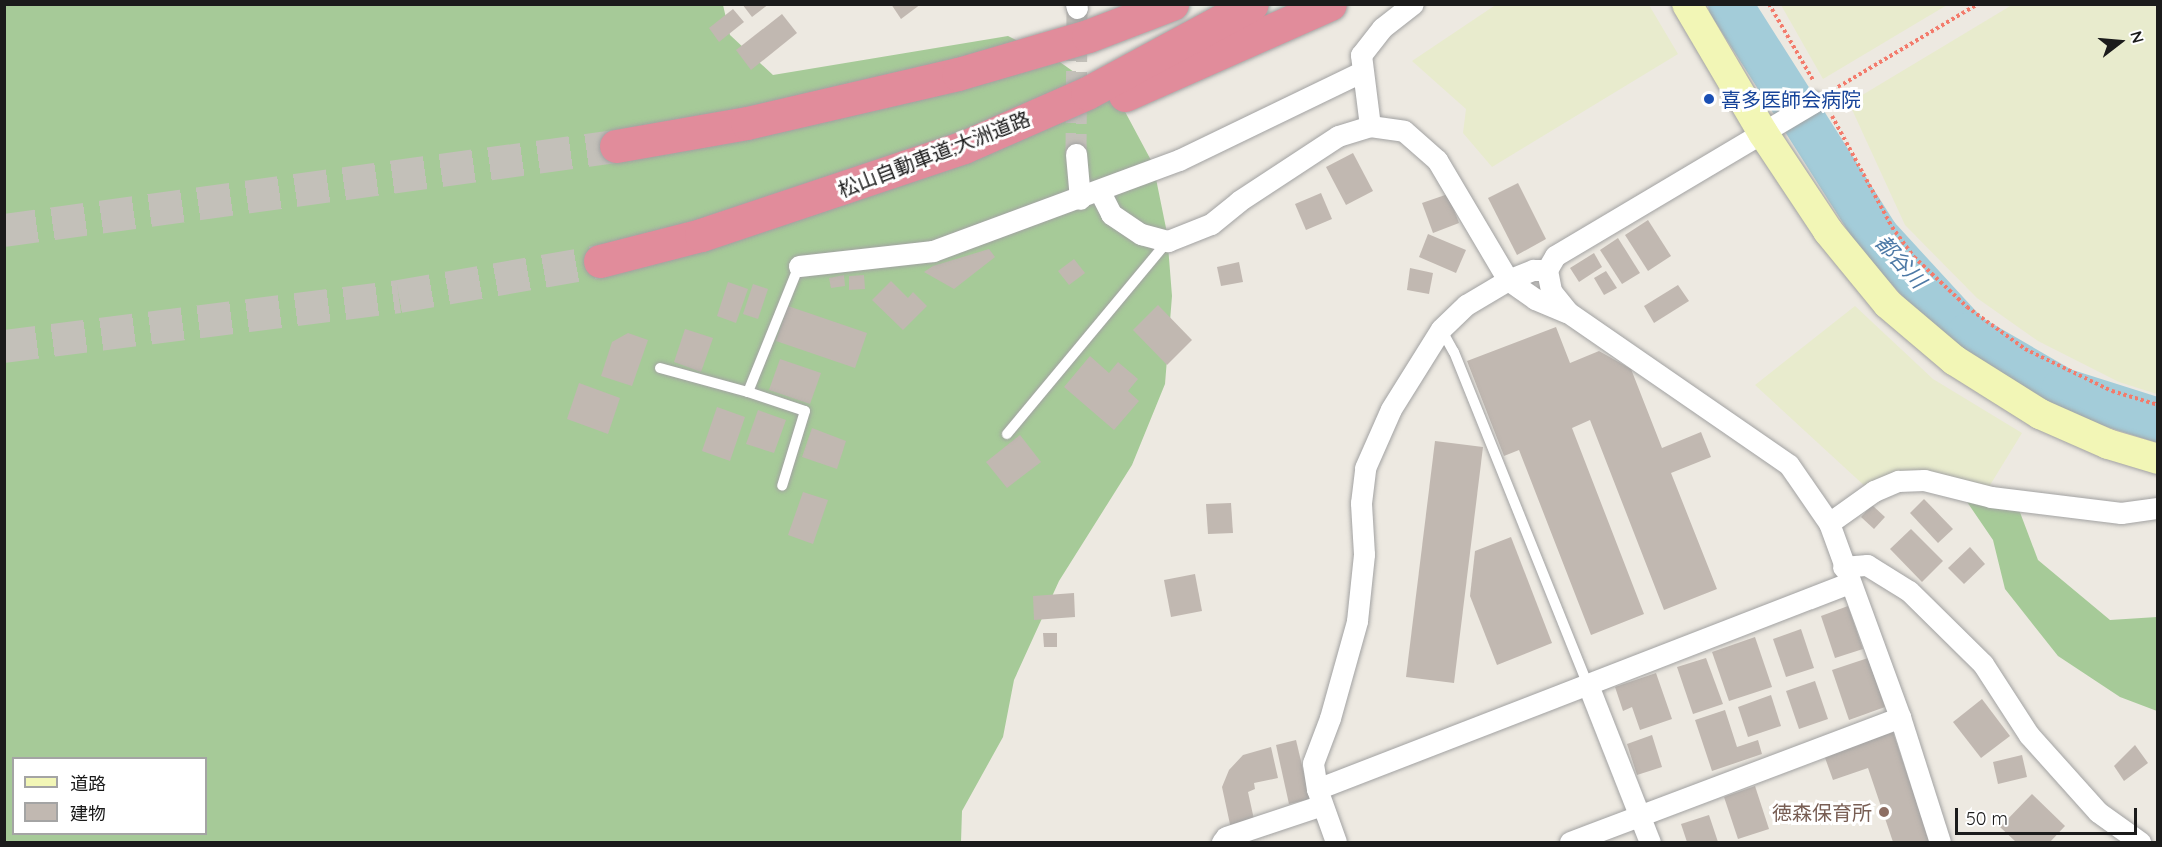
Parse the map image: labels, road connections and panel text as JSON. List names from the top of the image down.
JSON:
{
  "streets": {
    "highway": ["松山自動車道;大洲道路"]
  },
  "water": ["都谷川"],
  "places": ["喜多医師会病院", "徳森保育所"],
  "legend": ["道路", "建物"],
  "scale_bar": "50 m",
  "north": "right"
}
